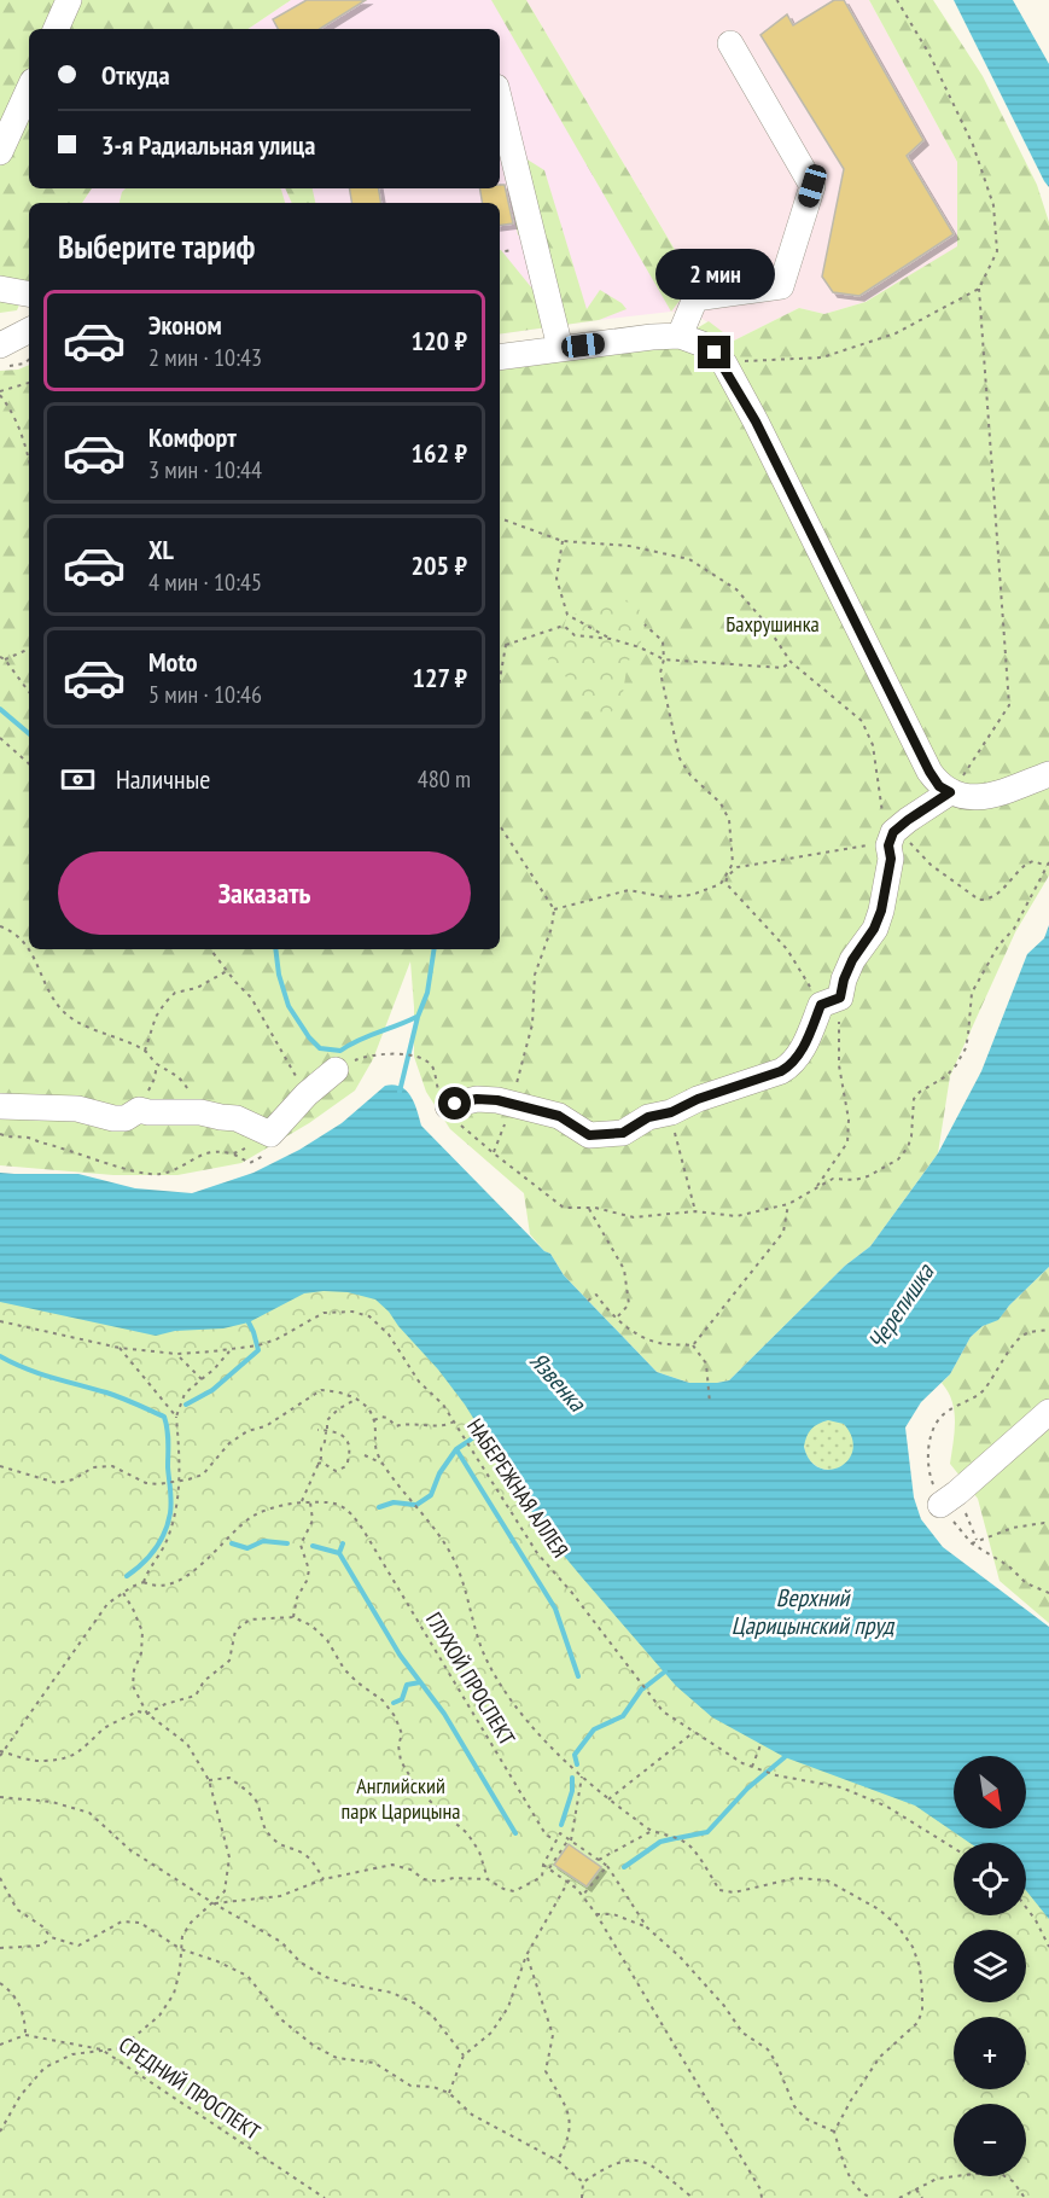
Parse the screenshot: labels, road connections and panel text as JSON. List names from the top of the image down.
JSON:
{
  "streets": {
    "path": ["НАБЕРЕЖНАЯ АЛЛЕЯ", "ГЛУХОЙ ПРОСПЕКТ", "СРЕДНИЙ ПРОСПЕКТ"]
  },
  "water": ["Черепишка", "Язвенка", "Верхний Царицынский пруд"],
  "parks": ["Бахрушинка", "Английский парк Царицына"],
  "north": "bottom right",
  "page": {
    "banner": ["Откуда", "3-я Радиальная улица"],
    "heading": "Выберите тариф",
    "bubble": "2 мин",
    "list": [
      {
        "name": "Эконом",
        "note": "2 мин · 10:43",
        "value": "120 ₽"
      },
      {
        "name": "Комфорт",
        "note": "3 мин · 10:44",
        "value": "162 ₽"
      },
      {
        "name": "XL",
        "note": "4 мин · 10:45",
        "value": "205 ₽"
      },
      {
        "name": "Moto",
        "note": "5 мин · 10:46",
        "value": "127 ₽"
      }
    ],
    "pay": ["Наличные", "480 m"],
    "buttons": "Заказать",
    "map_buttons": ["+", "−"]
  }
}
